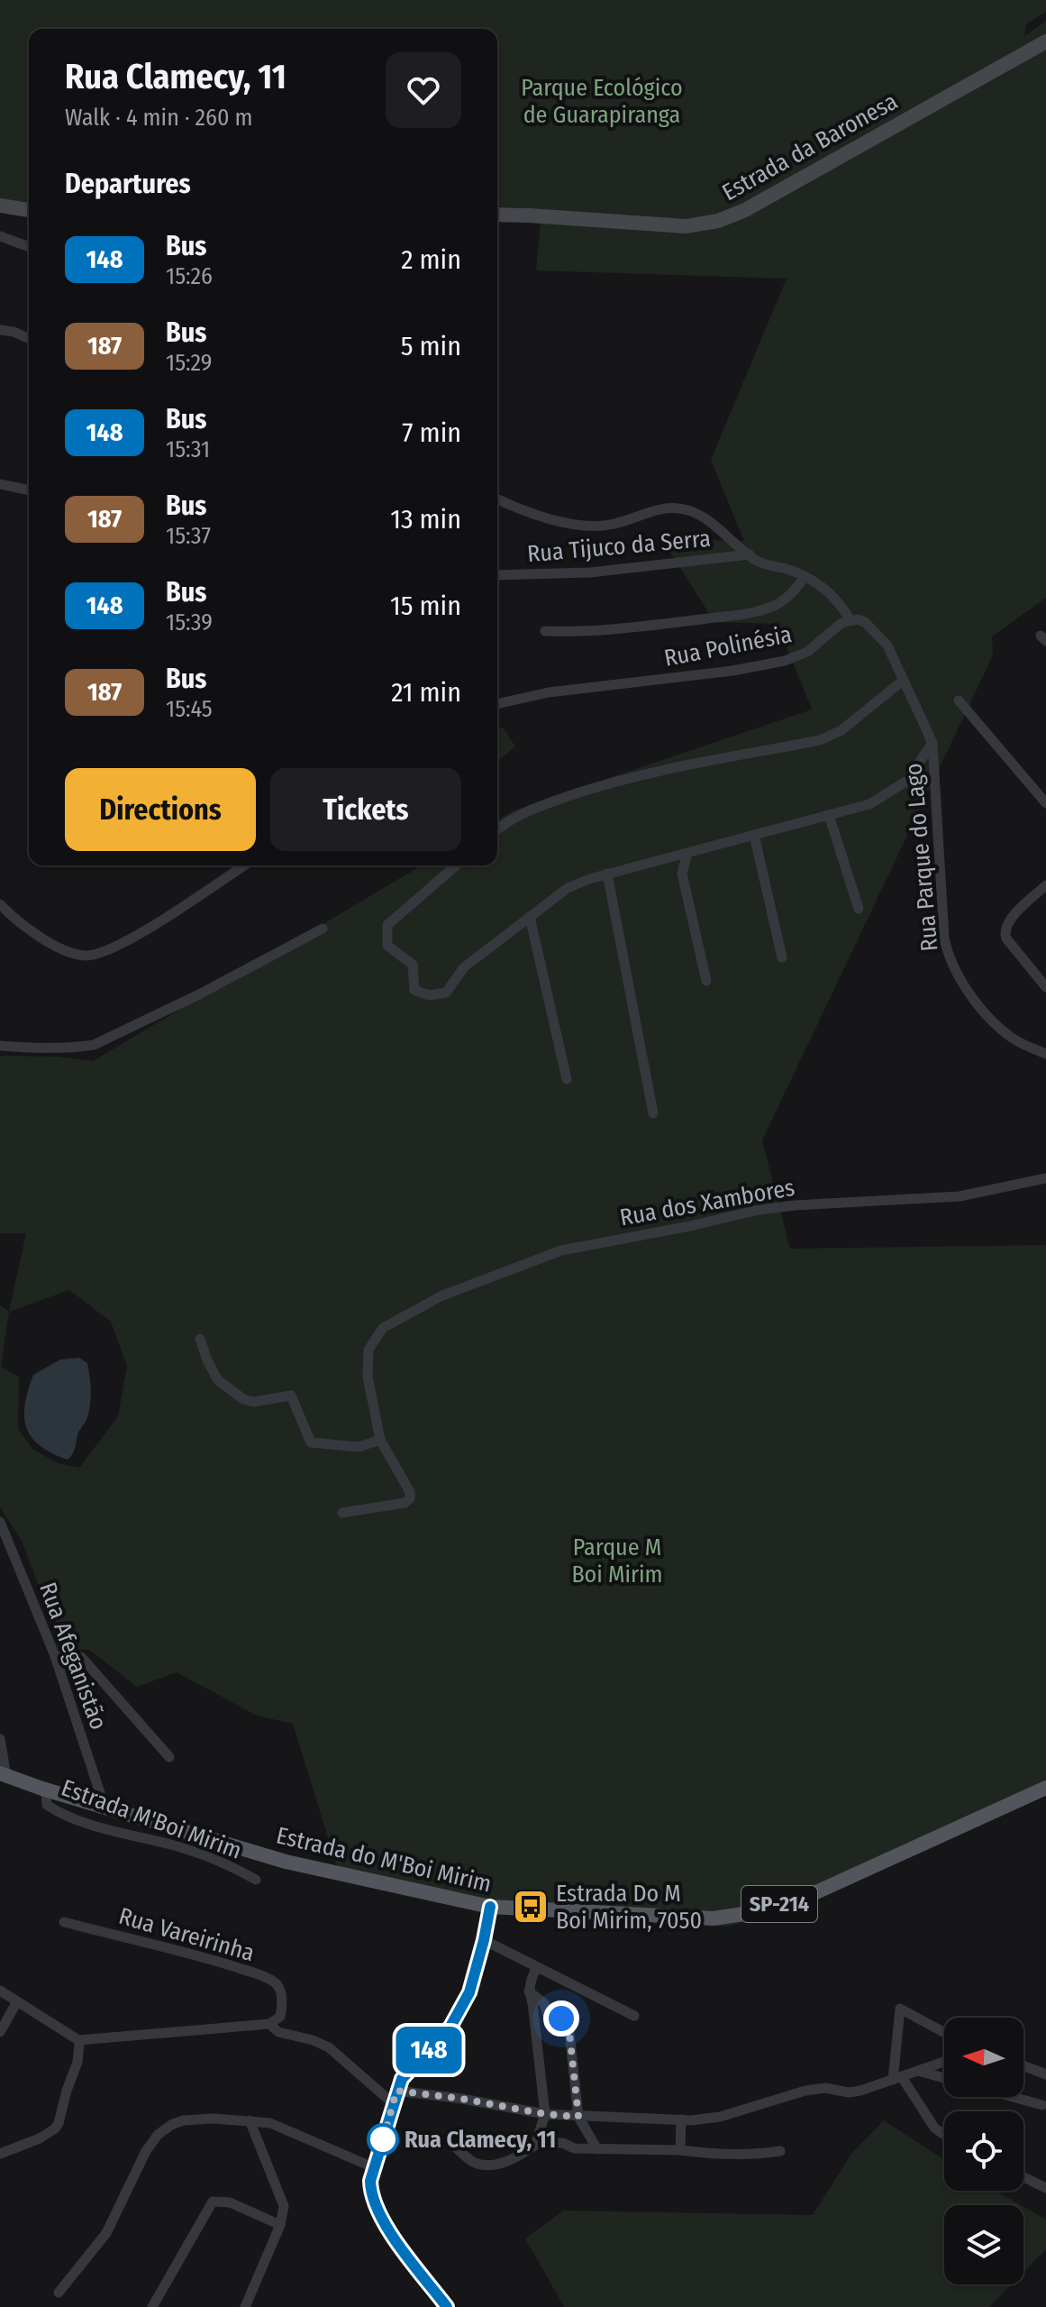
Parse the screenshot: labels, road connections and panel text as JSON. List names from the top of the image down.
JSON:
{
  "streets": {
    "main road": ["Estrada da Baronesa", "Estrada do M'Boi Mirim", "SP-214"],
    "street": [
      "Rua Tijuco da Serra",
      "Rua Polinésia",
      "Rua Parque do Lago",
      "Rua dos Xambores",
      "Rua Afeganistão",
      "Estrada M'Boi Mirim",
      "Rua Vareirinha"
    ]
  },
  "crossings": [
    ["Rua Afeganistão", "Estrada do M'Boi Mirim"],
    ["Estrada M'Boi Mirim", "Estrada do M'Boi Mirim"]
  ],
  "parks": ["Parque Ecológico de Guarapiranga", "Parque M Boi Mirim"],
  "places": {
    "bus stop": ["Estrada Do M Boi Mirim, 7050"],
    "other": ["Rua Clamecy, 11"]
  },
  "lines": ["bus line 148"],
  "north": "left",
  "page": {
    "on_map": "148",
    "heading": [
      ["Rua Clamecy, 11", "Walk · 4 min · 260 m"],
      "Departures"
    ],
    "list": [
      {
        "mark": "148",
        "name": "Bus",
        "note": "15:26",
        "value": "2 min"
      },
      {
        "mark": "187",
        "name": "Bus",
        "note": "15:29",
        "value": "5 min"
      },
      {
        "mark": "148",
        "name": "Bus",
        "note": "15:31",
        "value": "7 min"
      },
      {
        "mark": "187",
        "name": "Bus",
        "note": "15:37",
        "value": "13 min"
      },
      {
        "mark": "148",
        "name": "Bus",
        "note": "15:39",
        "value": "15 min"
      },
      {
        "mark": "187",
        "name": "Bus",
        "note": "15:45",
        "value": "21 min"
      }
    ],
    "buttons": ["Directions", "Tickets"]
  }
}
